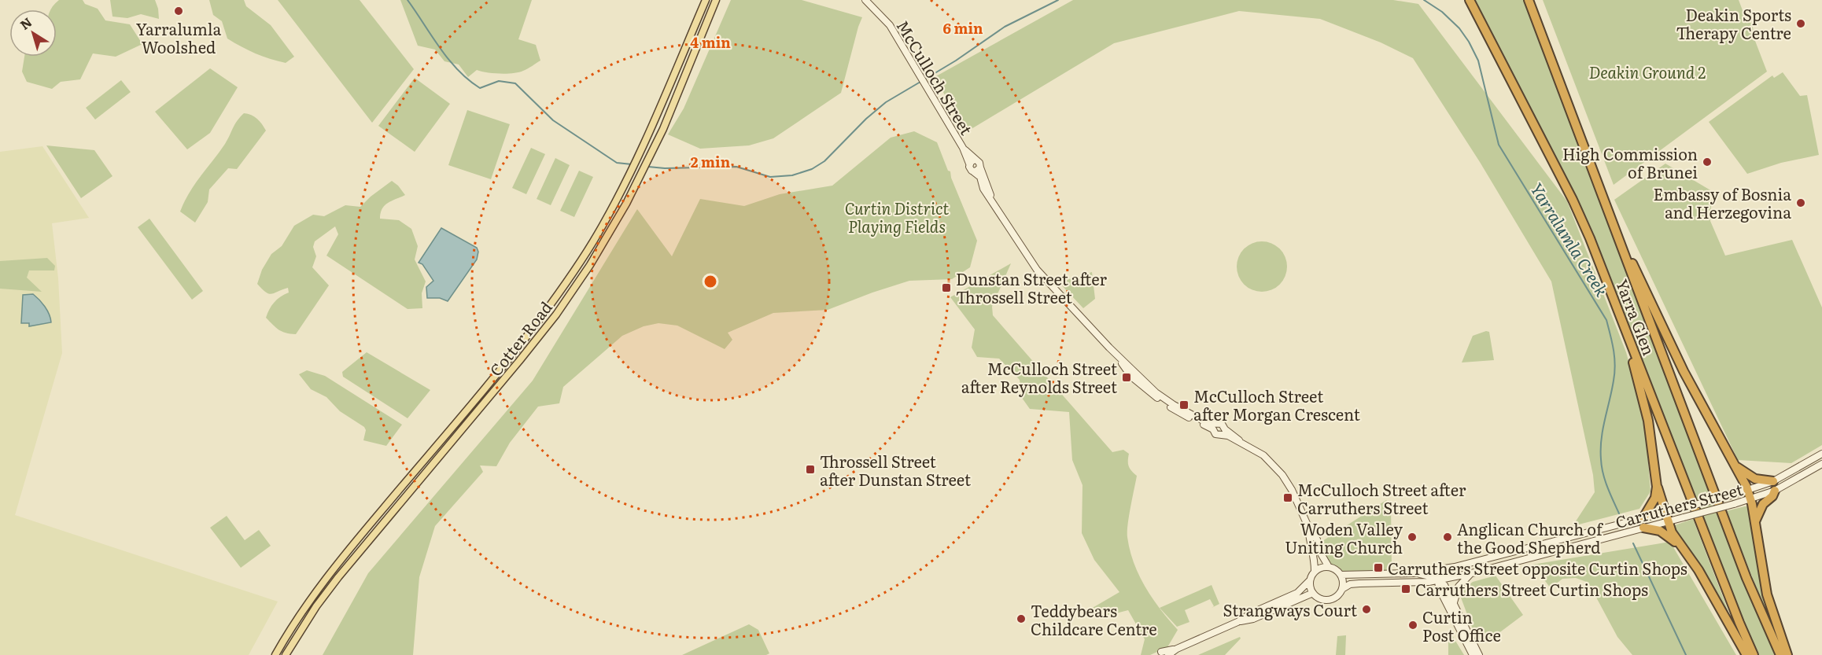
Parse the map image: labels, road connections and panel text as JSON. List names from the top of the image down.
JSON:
{
  "streets": {
    "highway": ["Yarra Glen"],
    "main road": ["McCulloch Street", "Cotter Road", "Carruthers Street"]
  },
  "water": ["Yarralumla Creek"],
  "parks": ["Deakin Ground 2", "Curtin District Playing Fields"],
  "places": {
    "other": [
      "Yarralumla Woolshed",
      "Deakin Sports Therapy Centre",
      "High Commission of Brunei",
      "Embassy of Bosnia and Herzegovina",
      "Woden Valley Uniting Church",
      "Anglican Church of the Good Shepherd",
      "Strangways Court",
      "Teddybears Childcare Centre",
      "Curtin Post Office"
    ],
    "transit": [
      "Dunstan Street after Throssell Street",
      "McCulloch Street after Reynolds Street",
      "McCulloch Street after Morgan Crescent",
      "Throssell Street after Dunstan Street",
      "McCulloch Street after Carruthers Street",
      "Carruthers Street opposite Curtin Shops",
      "Carruthers Street Curtin Shops"
    ]
  },
  "north": "top left",
  "rings": ["6 min", "4 min", "2 min"]
}
